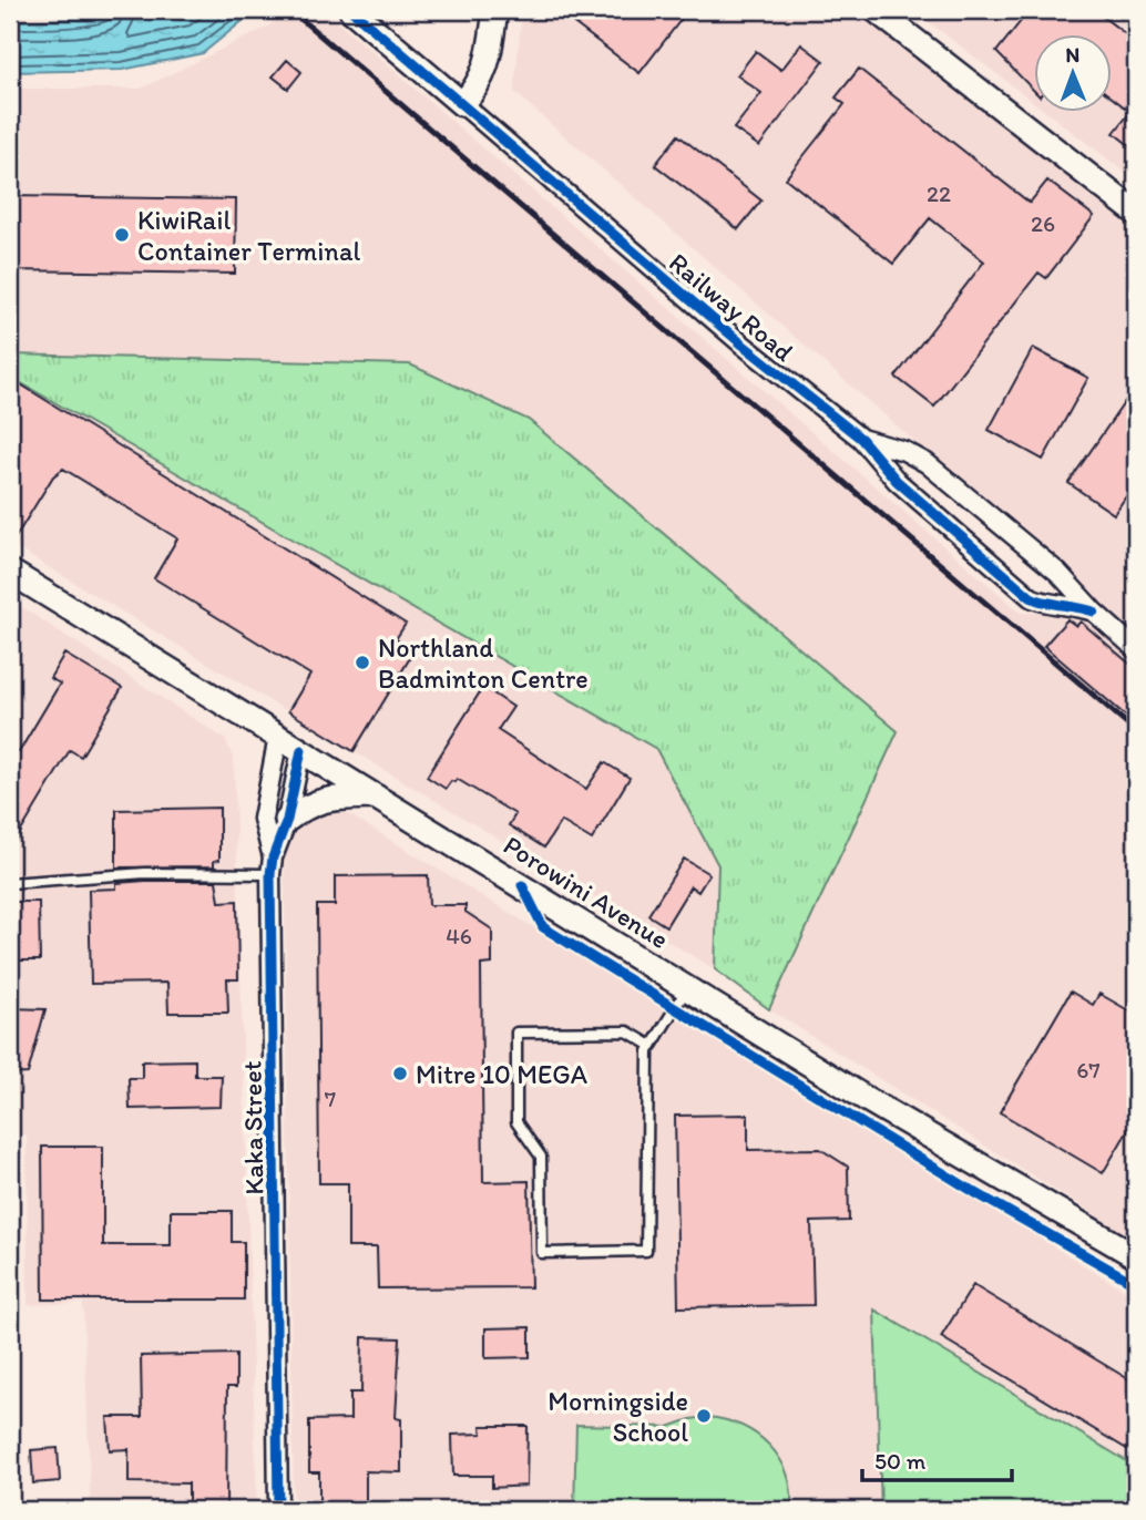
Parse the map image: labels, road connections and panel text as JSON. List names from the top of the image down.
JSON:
{
  "streets": {
    "main road": ["Railway Road", "Porowini Avenue"],
    "street": ["Kaka Street"]
  },
  "crossings": [
    ["Porowini Avenue", "Kaka Street"]
  ],
  "places": [
    "KiwiRail Container Terminal",
    "Northland Badminton Centre",
    "Mitre 10 MEGA",
    "Morningside School"
  ],
  "house_numbers": [
    "22",
    "26",
    "46",
    "67",
    "7"
  ],
  "scale_bar": "50 m",
  "north": "top"
}
